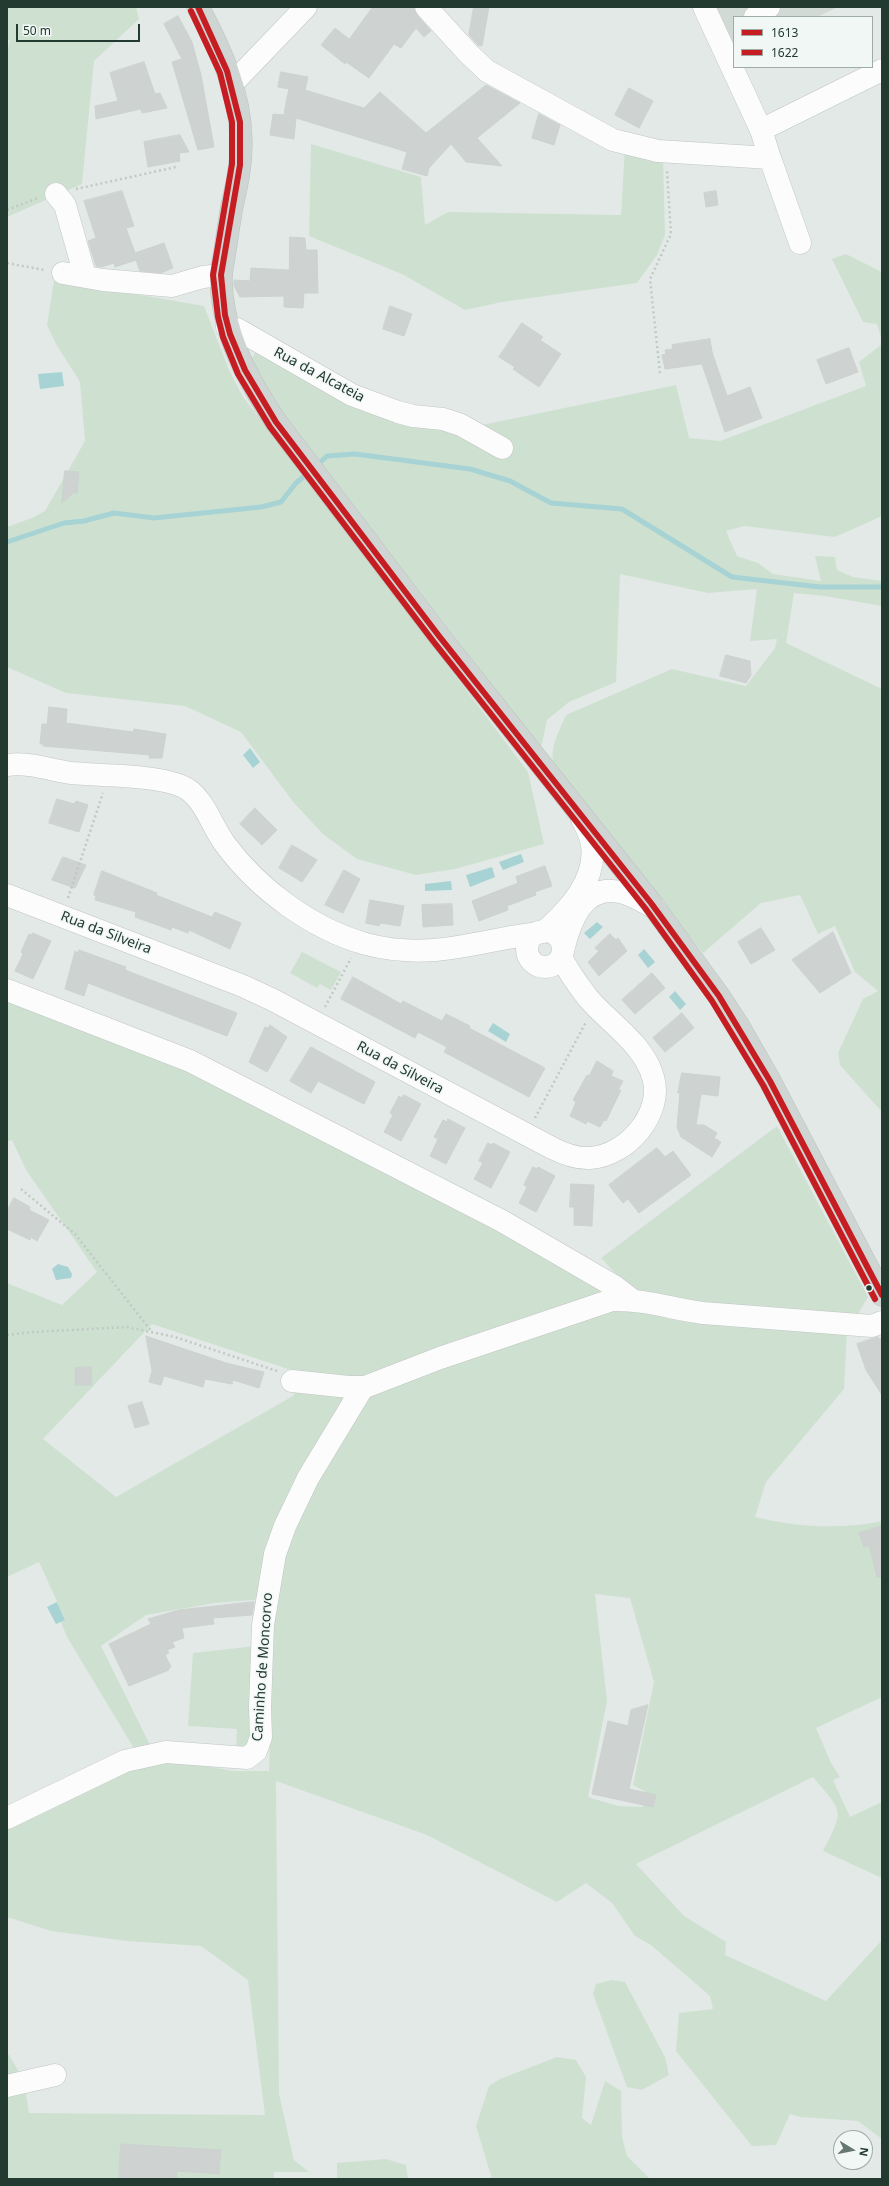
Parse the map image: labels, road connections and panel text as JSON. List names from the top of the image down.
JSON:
{
  "streets": {
    "street": ["Rua da Alcateia", "Rua da Silveira", "Caminho de Moncorvo"]
  },
  "lines": ["transit line 1613", "transit line 1622"],
  "legend": ["1613", "1622"],
  "scale_bar": "50 m",
  "north": "right"
}
